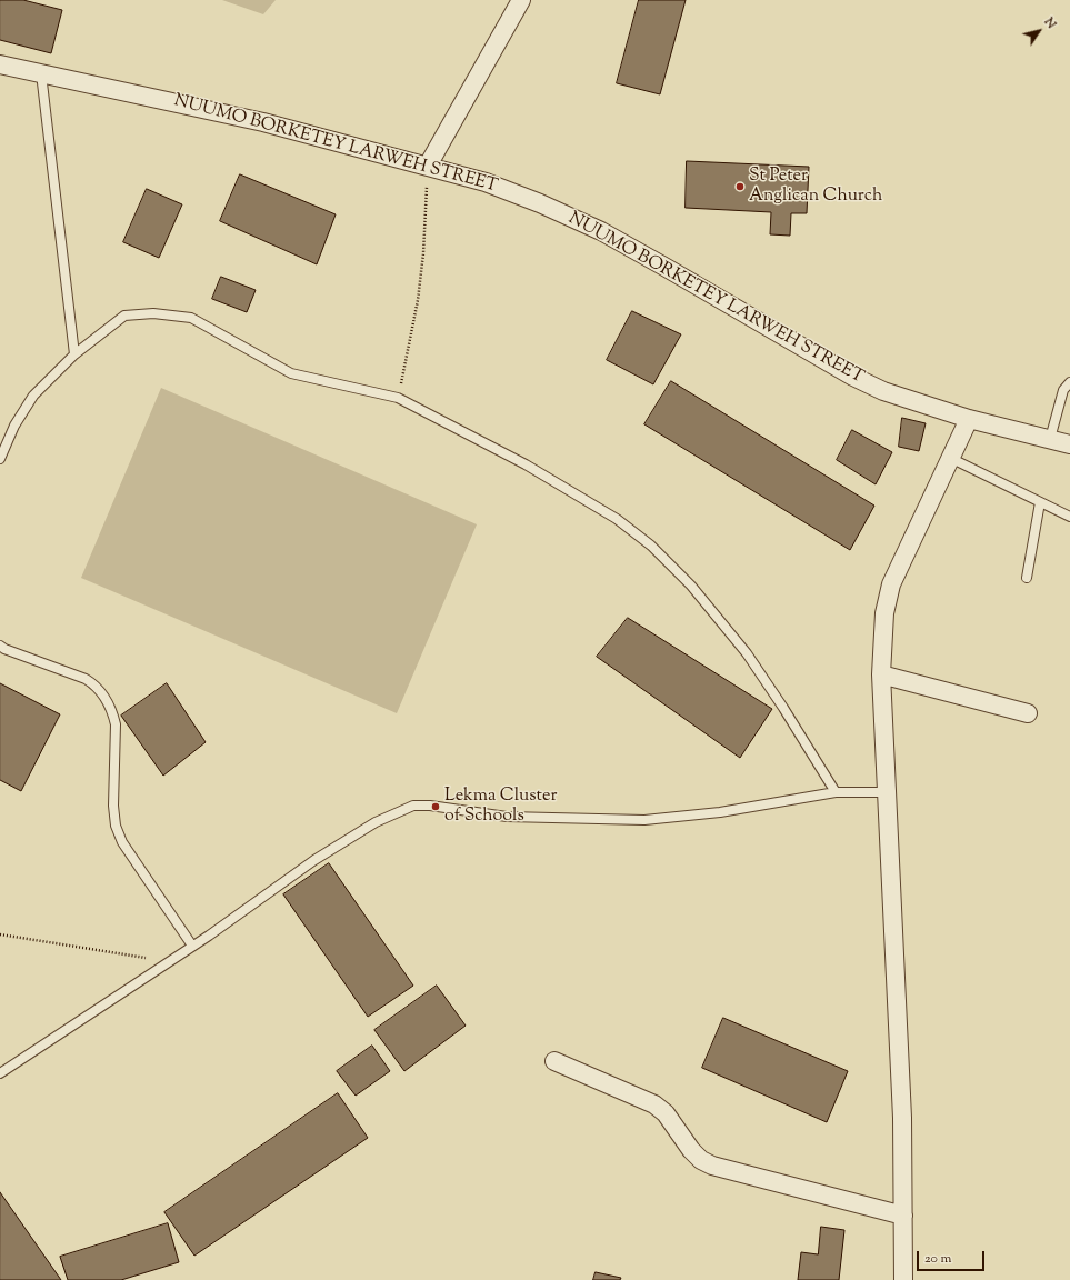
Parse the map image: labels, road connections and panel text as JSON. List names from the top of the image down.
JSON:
{
  "streets": {
    "street": ["NUUMO BORKETEY LARWEH STREET"]
  },
  "places": ["St Peter Anglican Church", "Lekma Cluster of Schools"],
  "scale_bar": "20 m",
  "north": "top right"
}
